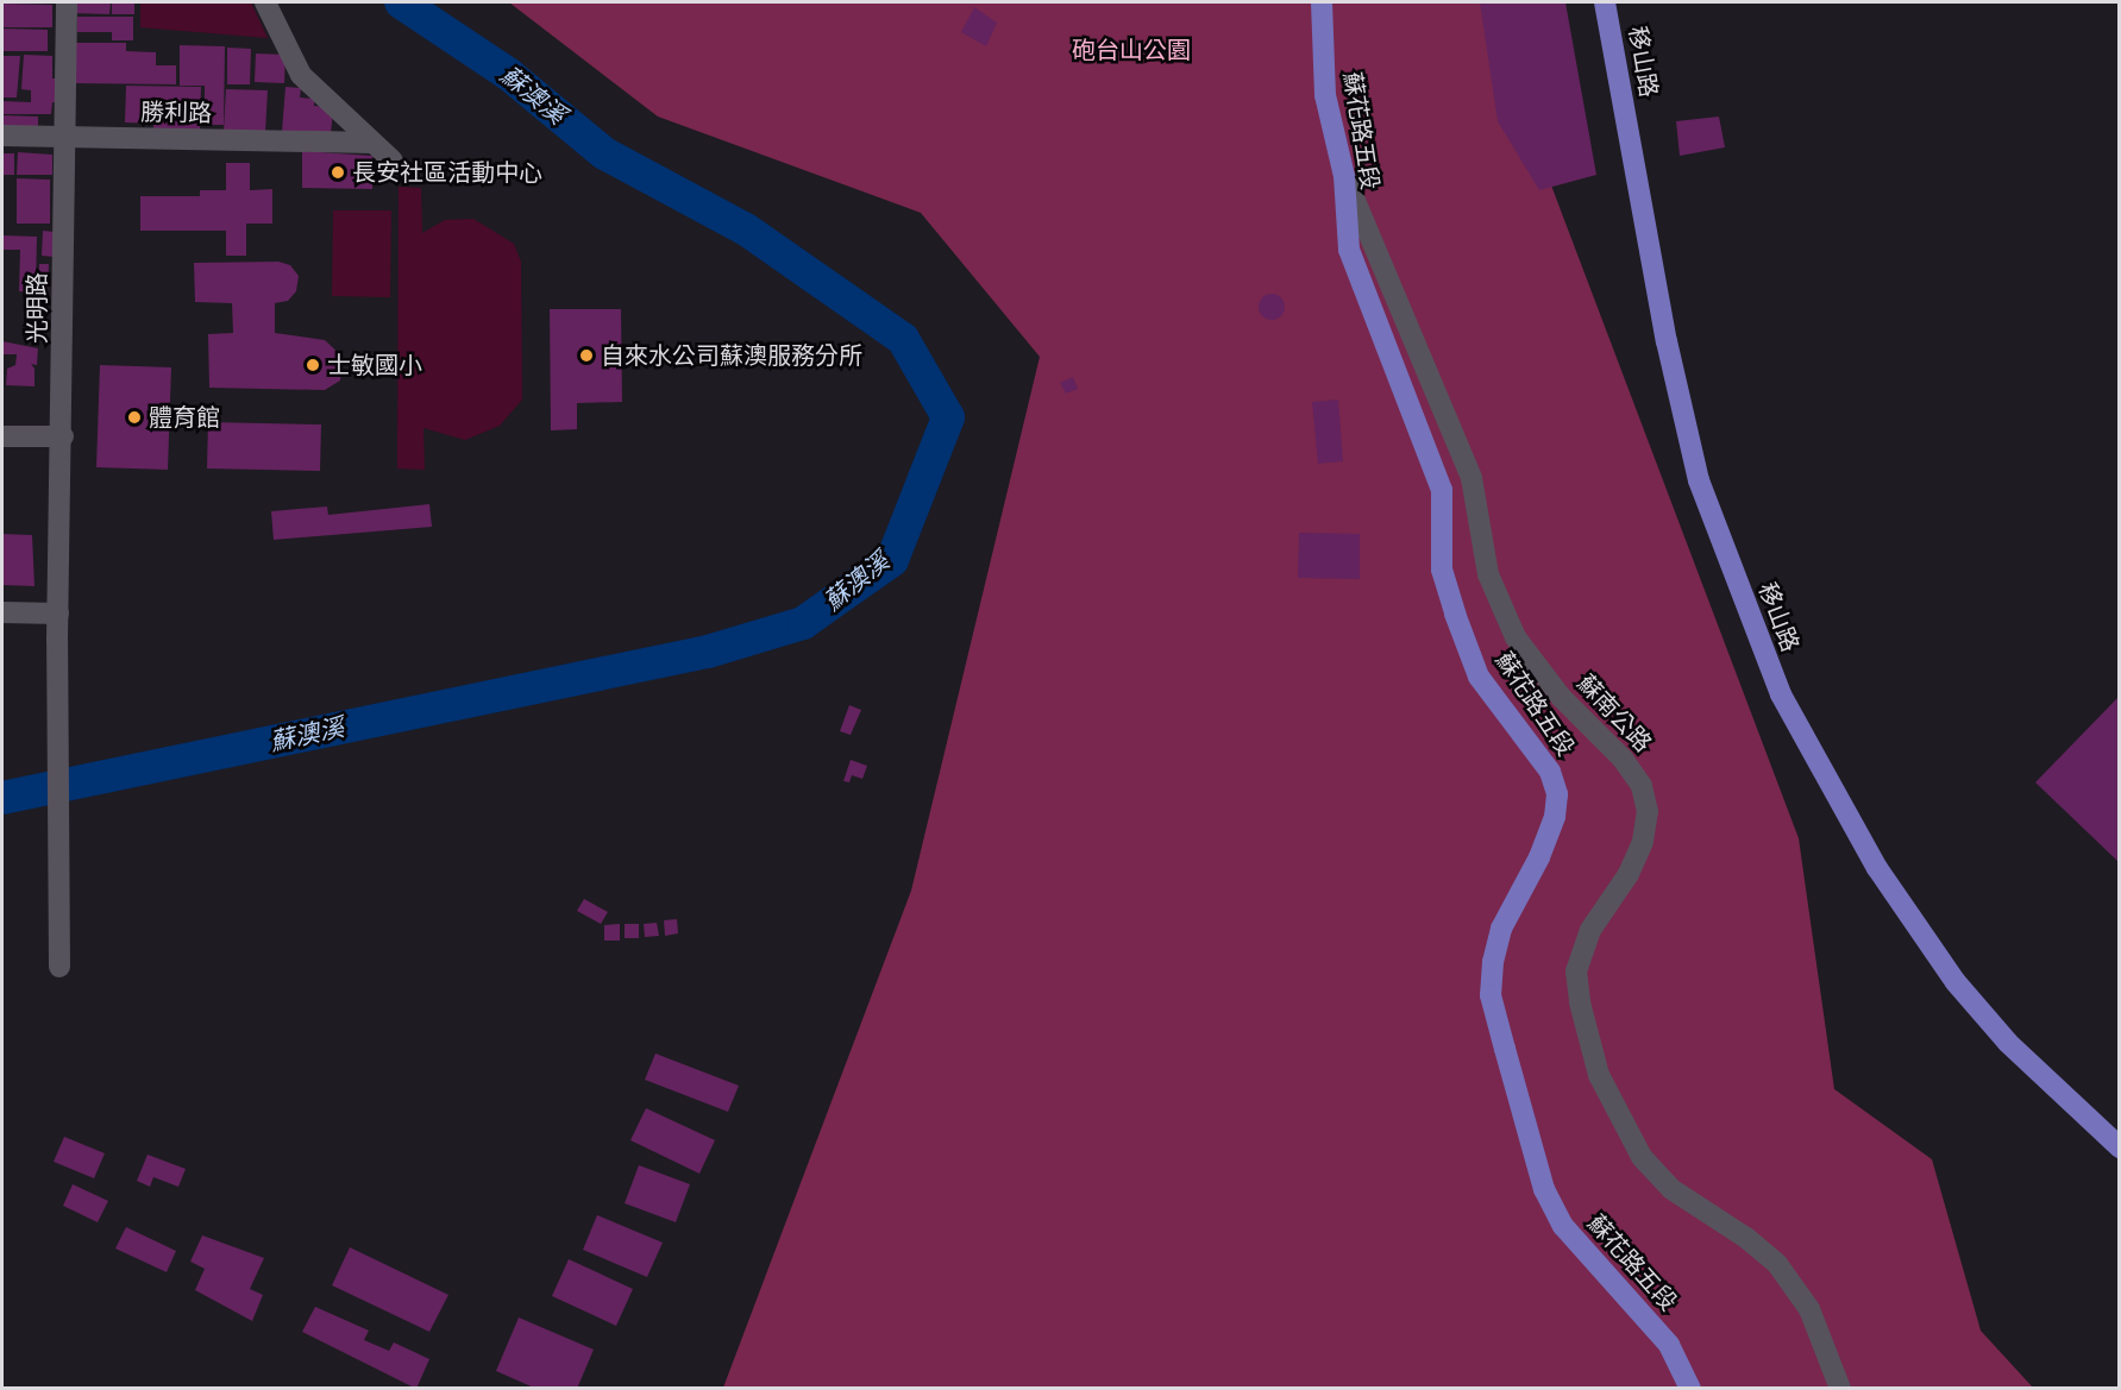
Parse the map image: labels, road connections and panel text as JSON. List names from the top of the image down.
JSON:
{
  "streets": {
    "main road": ["移山路", "蘇花路五段"],
    "street": ["勝利路", "光明路", "蘇南公路"]
  },
  "crossings": [
    ["勝利路", "光明路"],
    ["蘇花路五段", "蘇南公路"]
  ],
  "water": ["蘇澳溪"],
  "parks": ["砲台山公園"],
  "places": [
    "長安社區活動中心",
    "自來水公司蘇澳服務分所",
    "士敏國小",
    "體育館"
  ]
}
